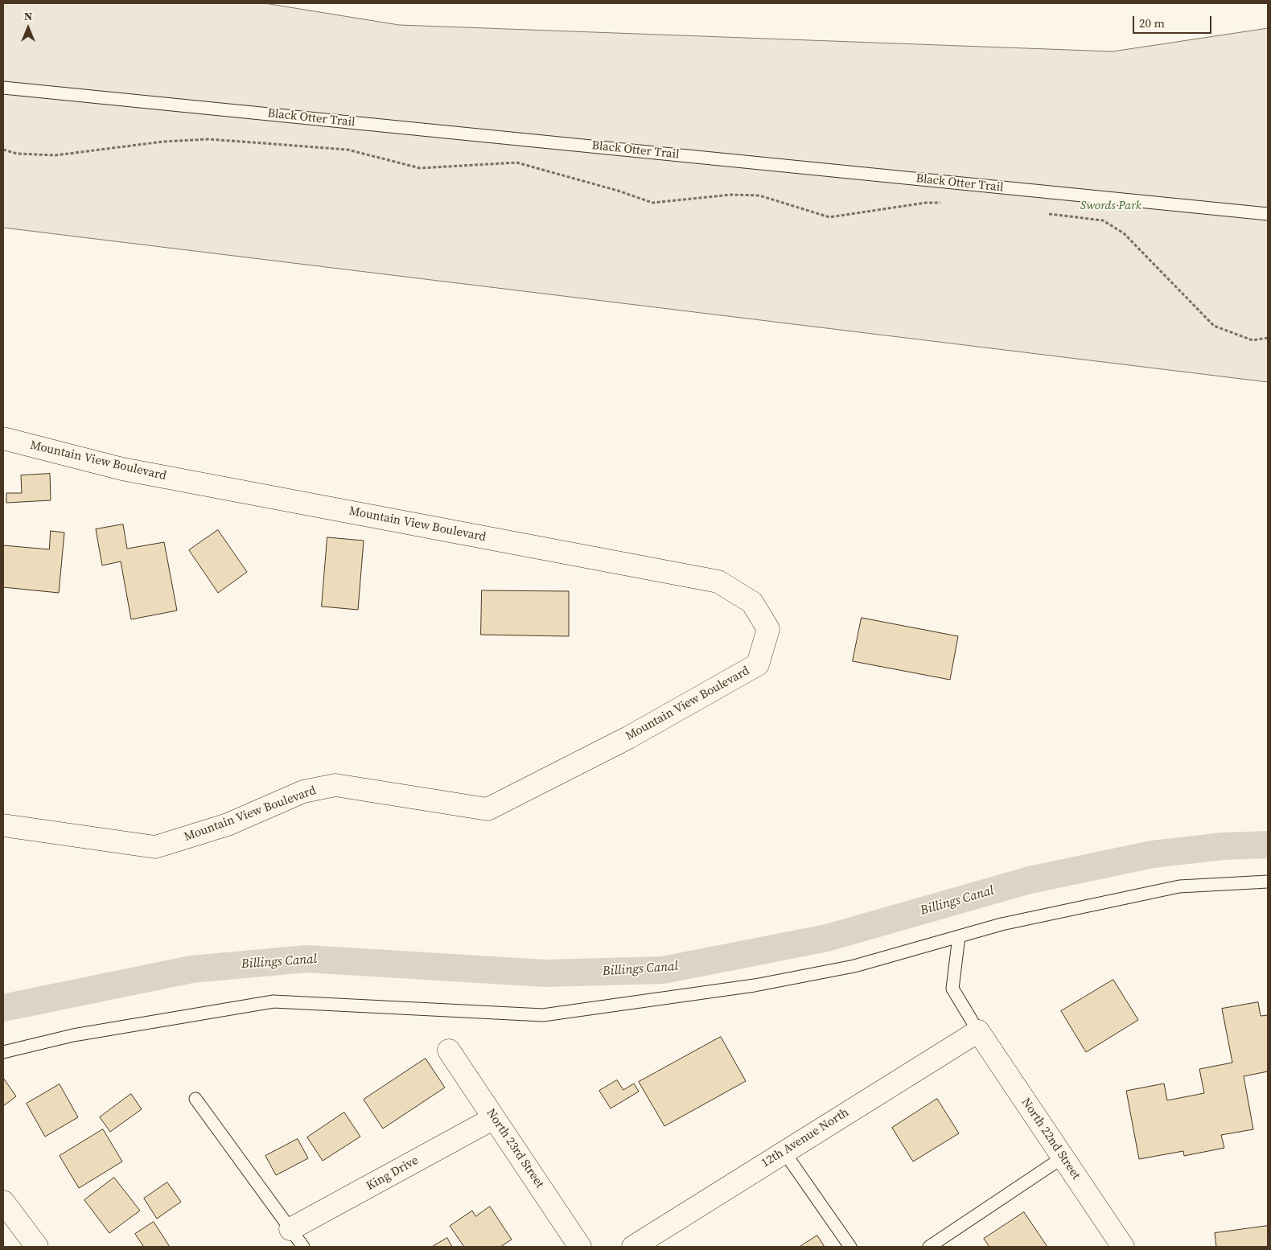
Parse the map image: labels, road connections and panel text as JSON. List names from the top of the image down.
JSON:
{
  "streets": {
    "street": [
      "Mountain View Boulevard",
      "12th Avenue North",
      "North 22nd Street",
      "North 23rd Street",
      "King Drive"
    ],
    "lane": ["Black Otter Trail"]
  },
  "crossings": [
    ["12th Avenue North", "North 22nd Street"],
    ["North 23rd Street", "King Drive"]
  ],
  "water": ["Billings Canal"],
  "parks": ["Swords Park"],
  "scale_bar": "20 m",
  "north": "top"
}
